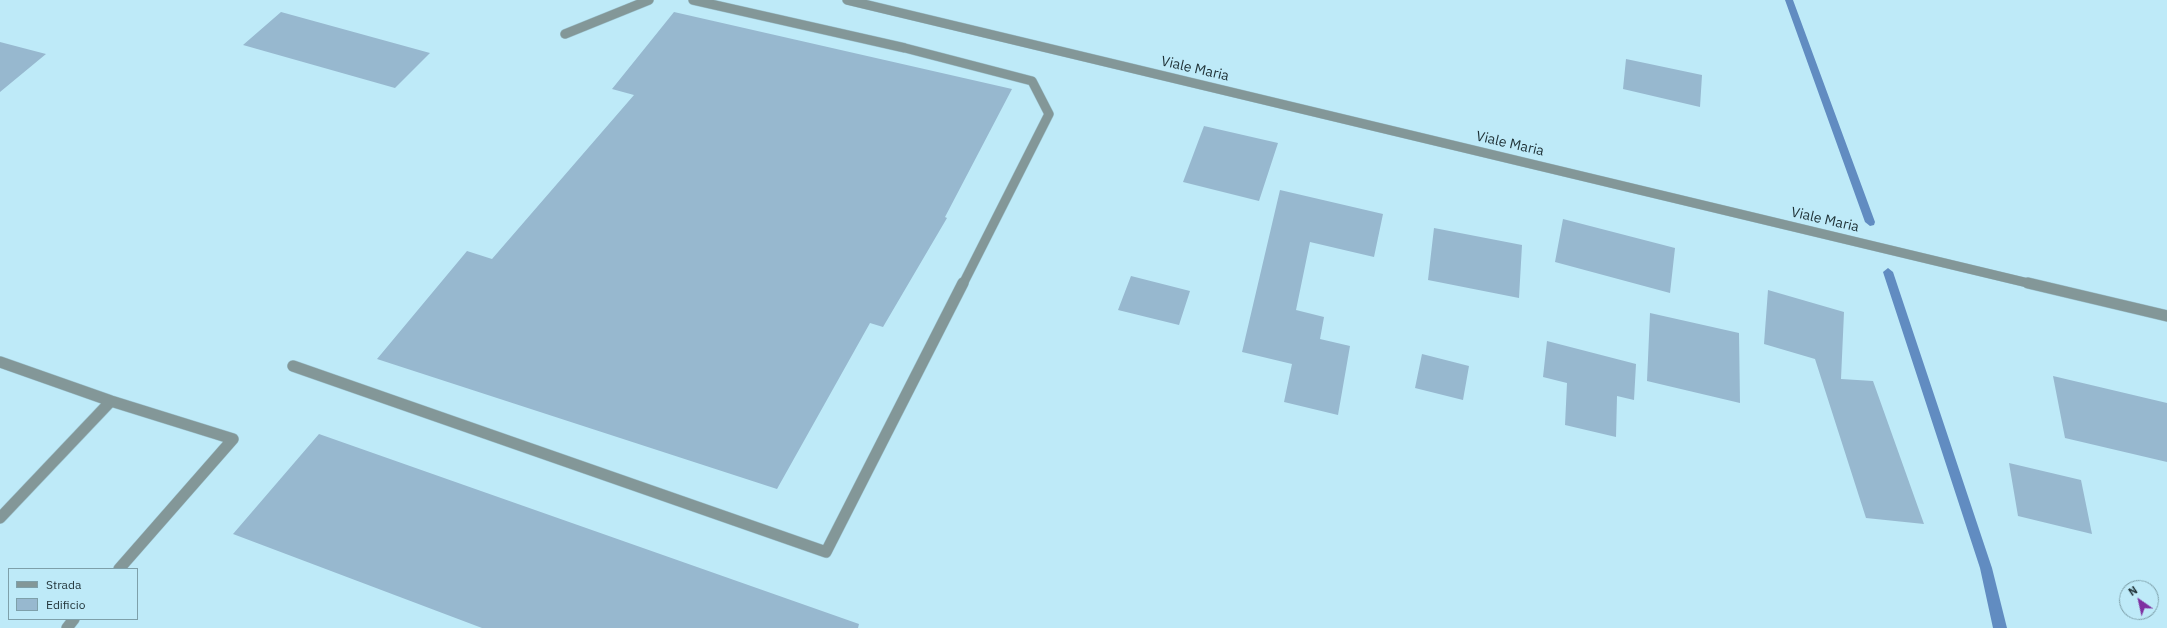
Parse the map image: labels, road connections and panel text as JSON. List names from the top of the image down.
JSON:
{
  "streets": {
    "street": ["Viale Maria"]
  },
  "legend": ["Strada", "Edificio"],
  "north": "top left"
}
